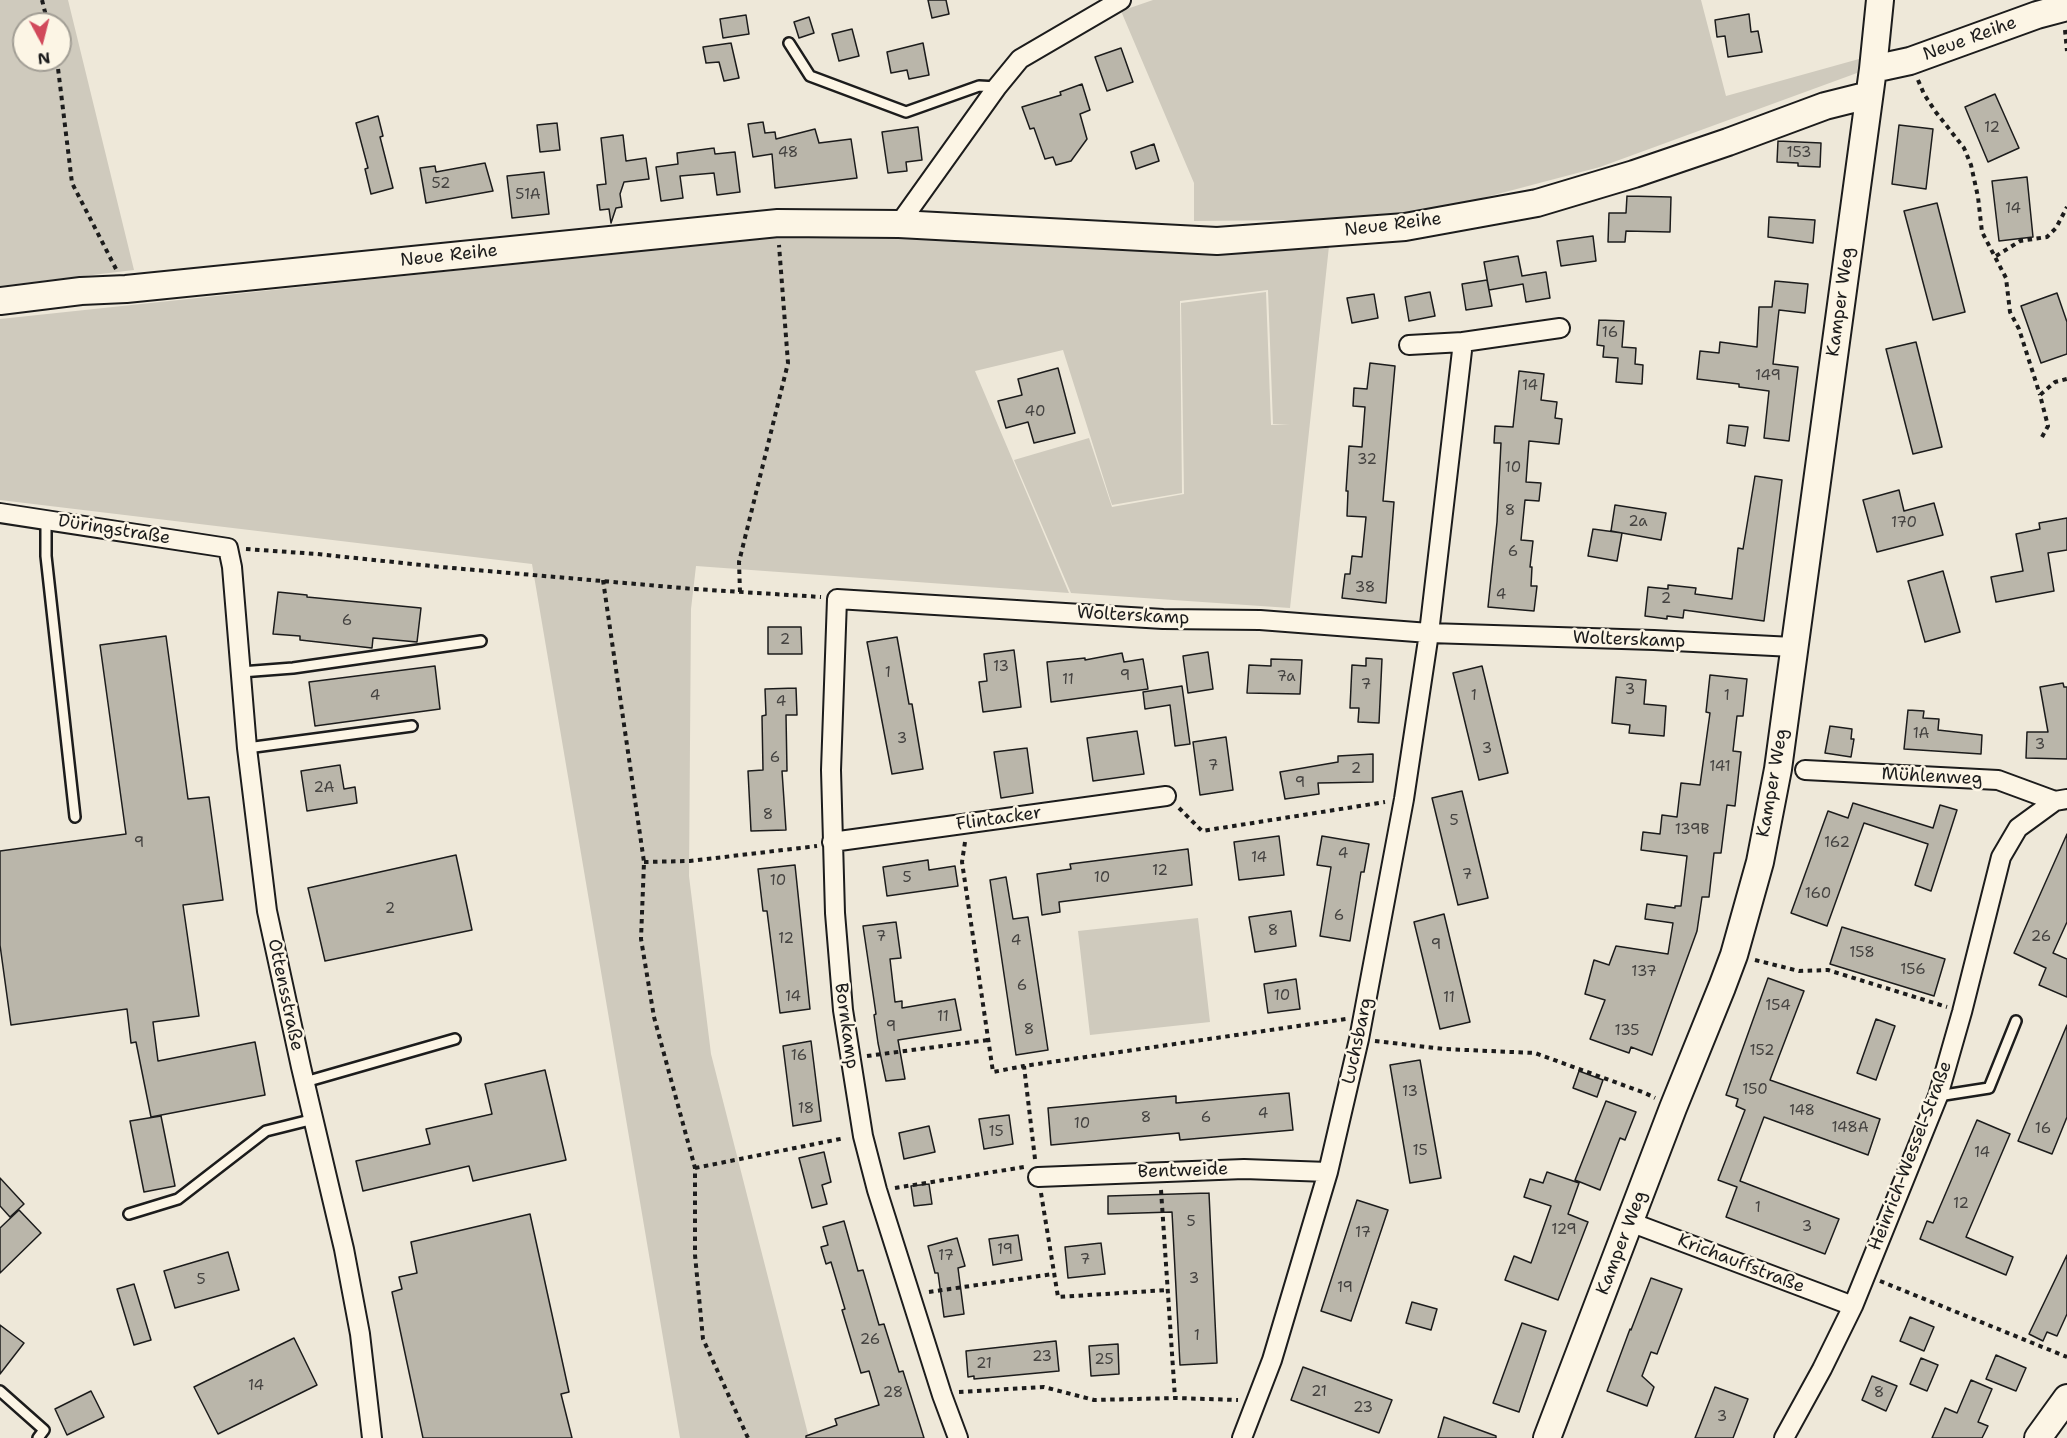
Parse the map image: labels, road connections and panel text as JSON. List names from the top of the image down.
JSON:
{
  "streets": {
    "street": [
      "Neue Reihe",
      "Kamper Weg",
      "Düringstraße",
      "Wolterskamp",
      "Mühlenweg",
      "Flintacker",
      "Ottensstraße",
      "Bornkamp",
      "Luchsbarg",
      "Heinrich-Wessel-Straße",
      "Bentweide",
      "Krichauffstraße"
    ]
  },
  "crossings": [
    ["Neue Reihe", "Kamper Weg"],
    ["Kamper Weg", "Wolterskamp"],
    ["Kamper Weg", "Krichauffstraße"],
    ["Düringstraße", "Ottensstraße"],
    ["Wolterskamp", "Bornkamp"],
    ["Wolterskamp", "Luchsbarg"],
    ["Mühlenweg", "Heinrich-Wessel-Straße"],
    ["Flintacker", "Bornkamp"],
    ["Luchsbarg", "Bentweide"],
    ["Heinrich-Wessel-Straße", "Krichauffstraße"]
  ],
  "house_numbers": [
    "12",
    "48",
    "153",
    "52",
    "51A",
    "14",
    "16",
    "149",
    "14",
    "40",
    "32",
    "10",
    "8",
    "2a",
    "170",
    "6",
    "38",
    "4",
    "2",
    "6",
    "2",
    "13",
    "1",
    "9",
    "7a",
    "11",
    "7",
    "3",
    "4",
    "1",
    "1",
    "4",
    "1A",
    "3",
    "3",
    "3",
    "6",
    "7",
    "141",
    "2",
    "9",
    "2A",
    "8",
    "5",
    "139B",
    "9",
    "162",
    "4",
    "14",
    "12",
    "7",
    "5",
    "10",
    "10",
    "160",
    "2",
    "6",
    "8",
    "7",
    "26",
    "12",
    "4",
    "9",
    "158",
    "156",
    "137",
    "6",
    "10",
    "14",
    "11",
    "154",
    "11",
    "9",
    "8",
    "135",
    "152",
    "16",
    "150",
    "13",
    "18",
    "148",
    "4",
    "8",
    "6",
    "10",
    "148A",
    "16",
    "15",
    "15",
    "14",
    "12",
    "1",
    "5",
    "3",
    "129",
    "17",
    "19",
    "17",
    "7",
    "3",
    "5",
    "19",
    "1",
    "26",
    "23",
    "25",
    "21",
    "14",
    "21",
    "28",
    "8",
    "23",
    "3"
  ],
  "north": "bottom"
}
